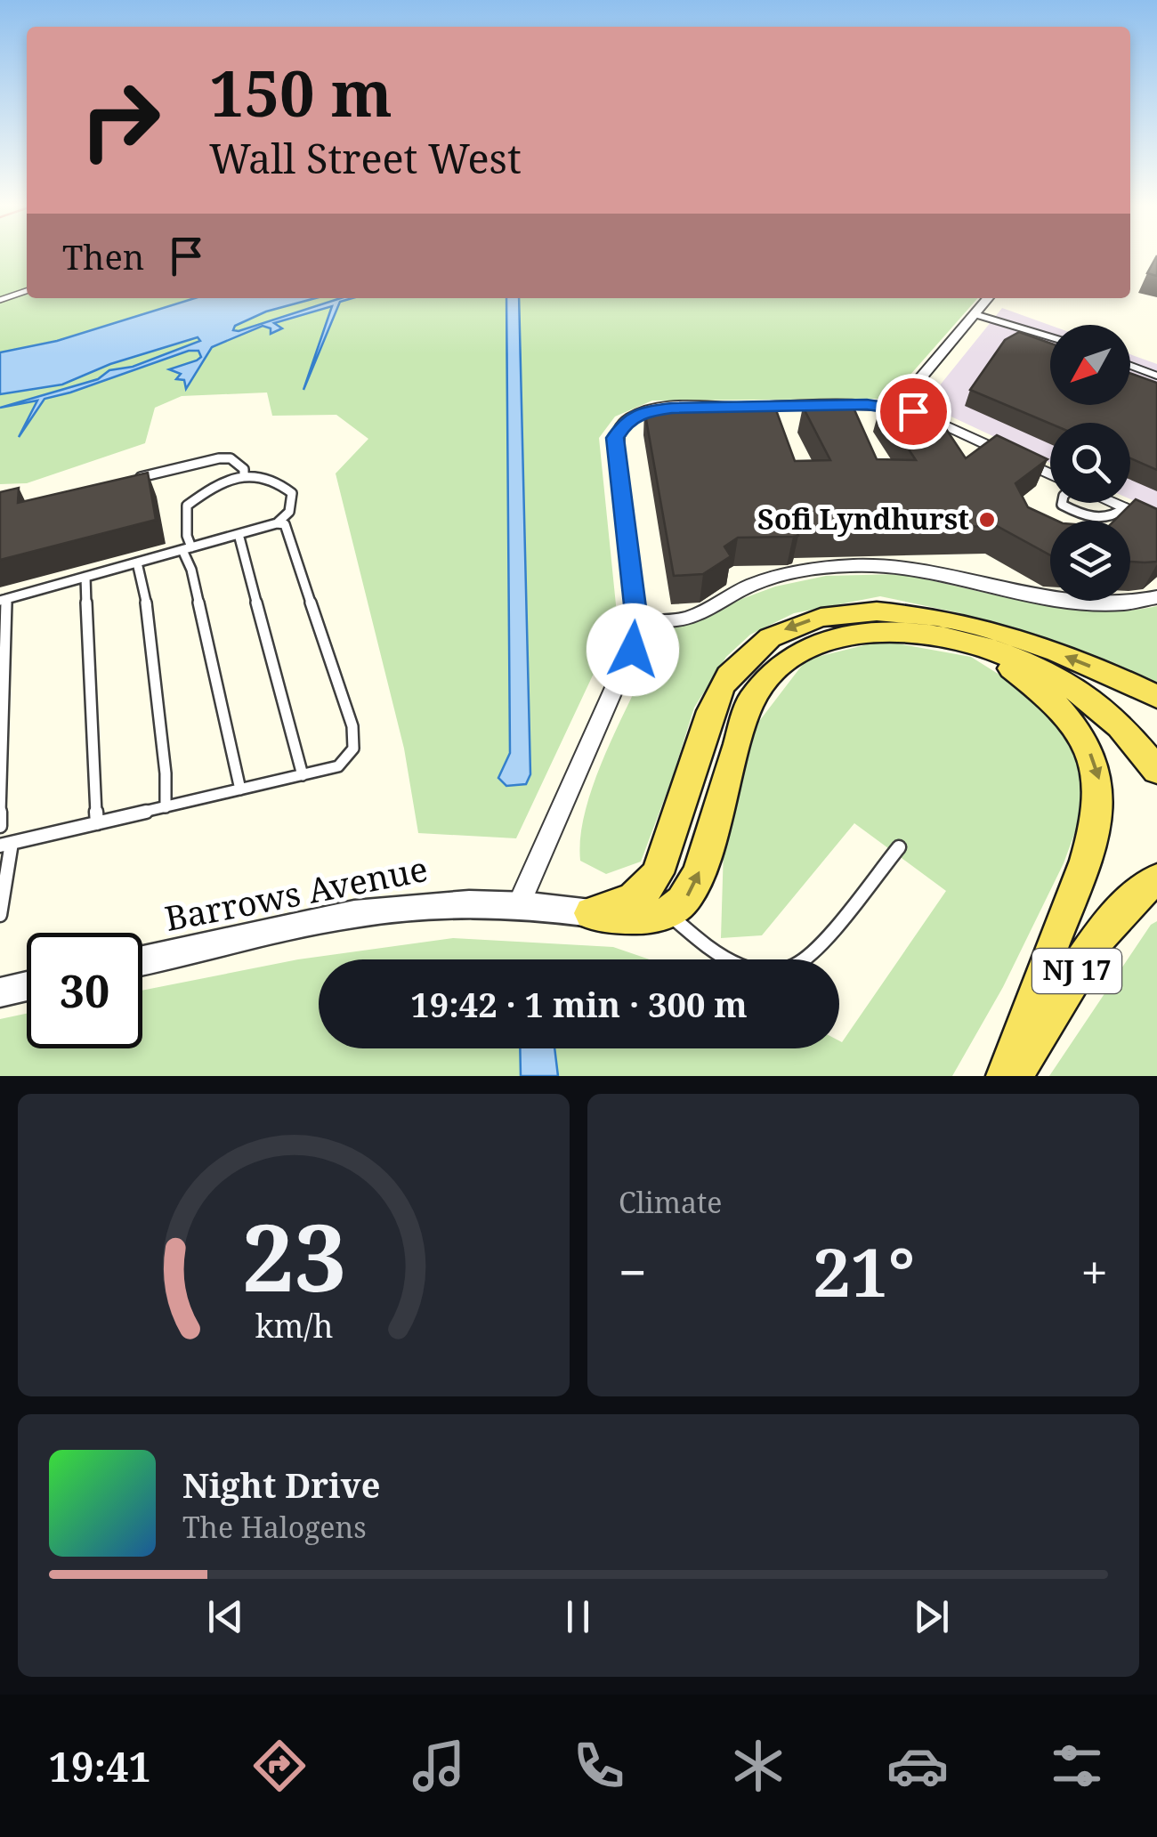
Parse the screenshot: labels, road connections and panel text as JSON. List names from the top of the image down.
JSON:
{
  "streets": {
    "main road": ["NJ 17"],
    "street": ["Barrows Avenue"]
  },
  "places": ["Sofi Lyndhurst"],
  "north": "bottom left",
  "page": {
    "turn": ["150 m", "Wall Street West"],
    "then": "Then",
    "limit": "30",
    "trip": "19:42 · 1 min · 300 m",
    "tile": "Climate",
    "heat": ["−", "21°", "+"],
    "song": ["Night Drive", "The Halogens"],
    "tabs": "19:41",
    "gauge": ["23", "km/h"]
  }
}
